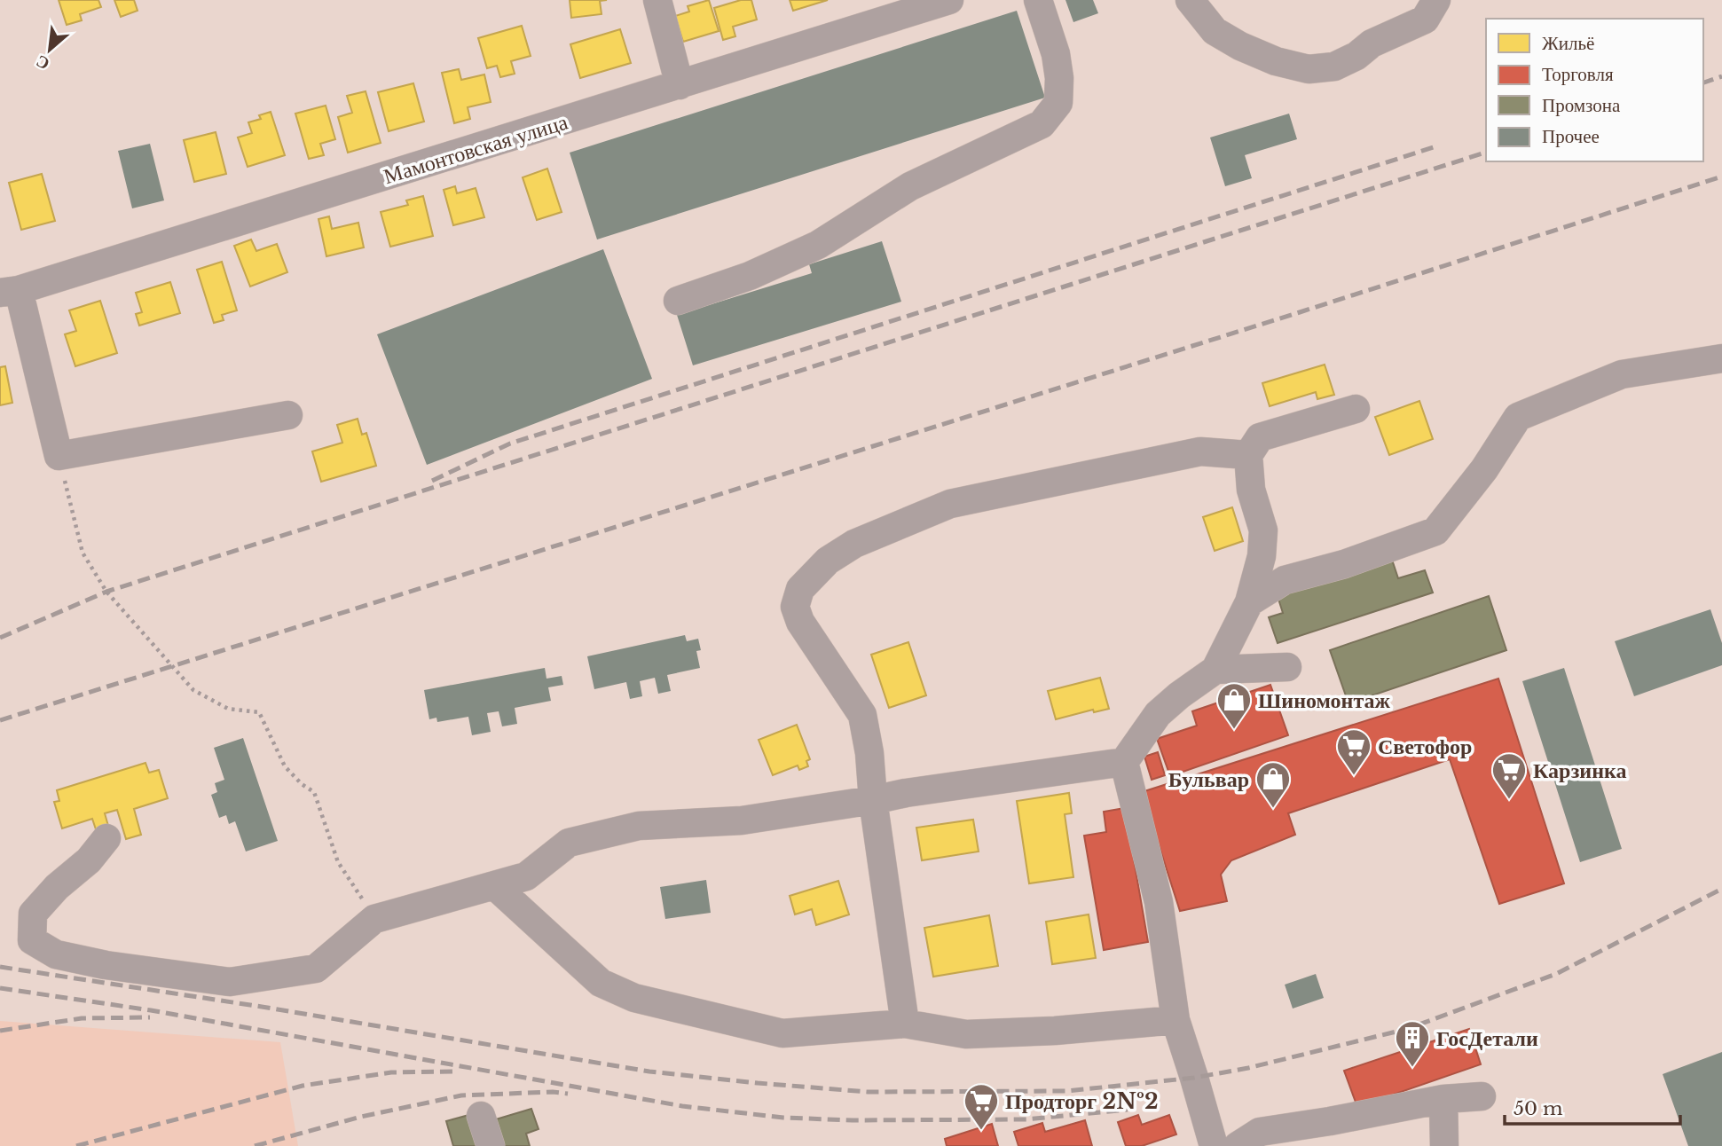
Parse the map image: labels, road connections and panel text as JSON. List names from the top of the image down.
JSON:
{
  "streets": {
    "street": ["Мамонтовская улица"]
  },
  "places": {
    "shop": ["Шиномонтаж", "Бульвар"],
    "supermarket": ["Светофор", "Карзинка", "Продторг 2№2"],
    "building": ["ГосДетали"]
  },
  "legend": [
    "Жильё",
    "Торговля",
    "Промзона",
    "Прочее"
  ],
  "scale_bar": "50 m",
  "north": "bottom left"
}
